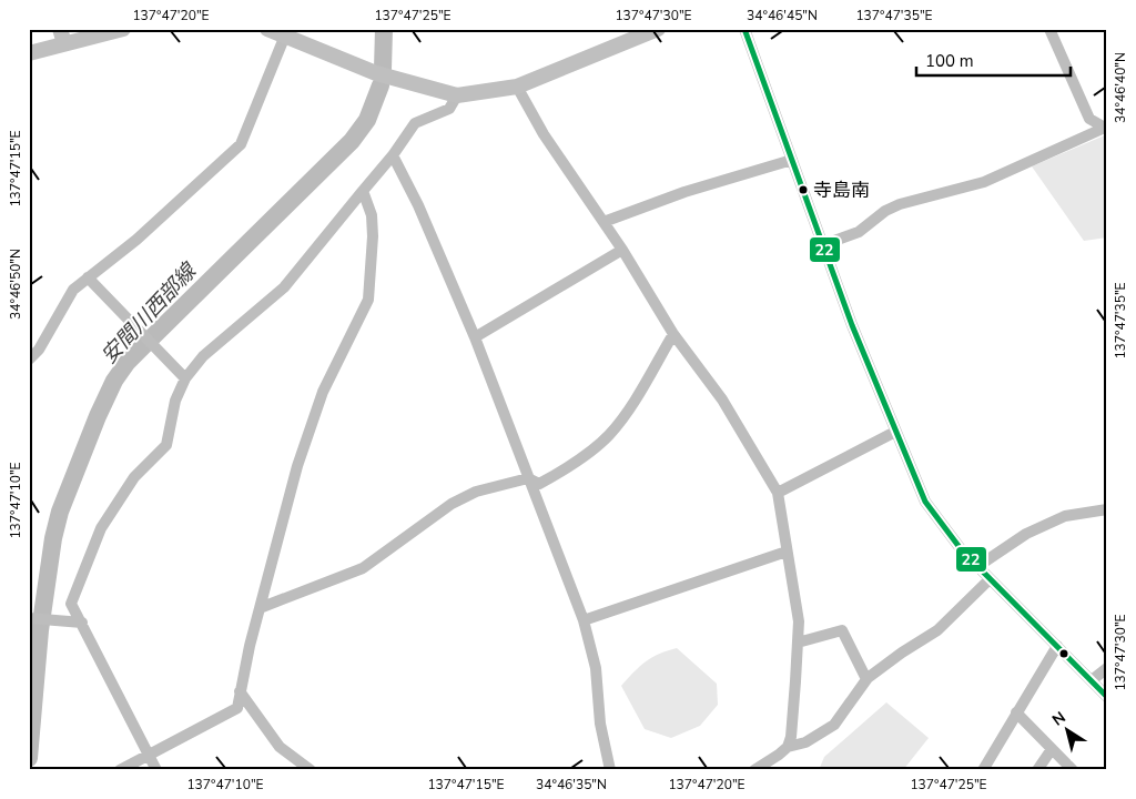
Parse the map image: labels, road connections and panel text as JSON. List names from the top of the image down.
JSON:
{
  "water": ["安間川西部線"],
  "places": ["寺島南"],
  "lines": ["transit line 22"],
  "scale_bar": "100 m",
  "north": "top left",
  "coordinates": [
    "137°47'20\"E",
    "137°47'25\"E",
    "137°47'30\"E",
    "34°46'45\"N",
    "137°47'35\"E",
    "34°46'40\"N",
    "137°47'15\"E",
    "34°46'50\"N",
    "137°47'10\"E",
    "34°46'35\"N"
  ]
}
